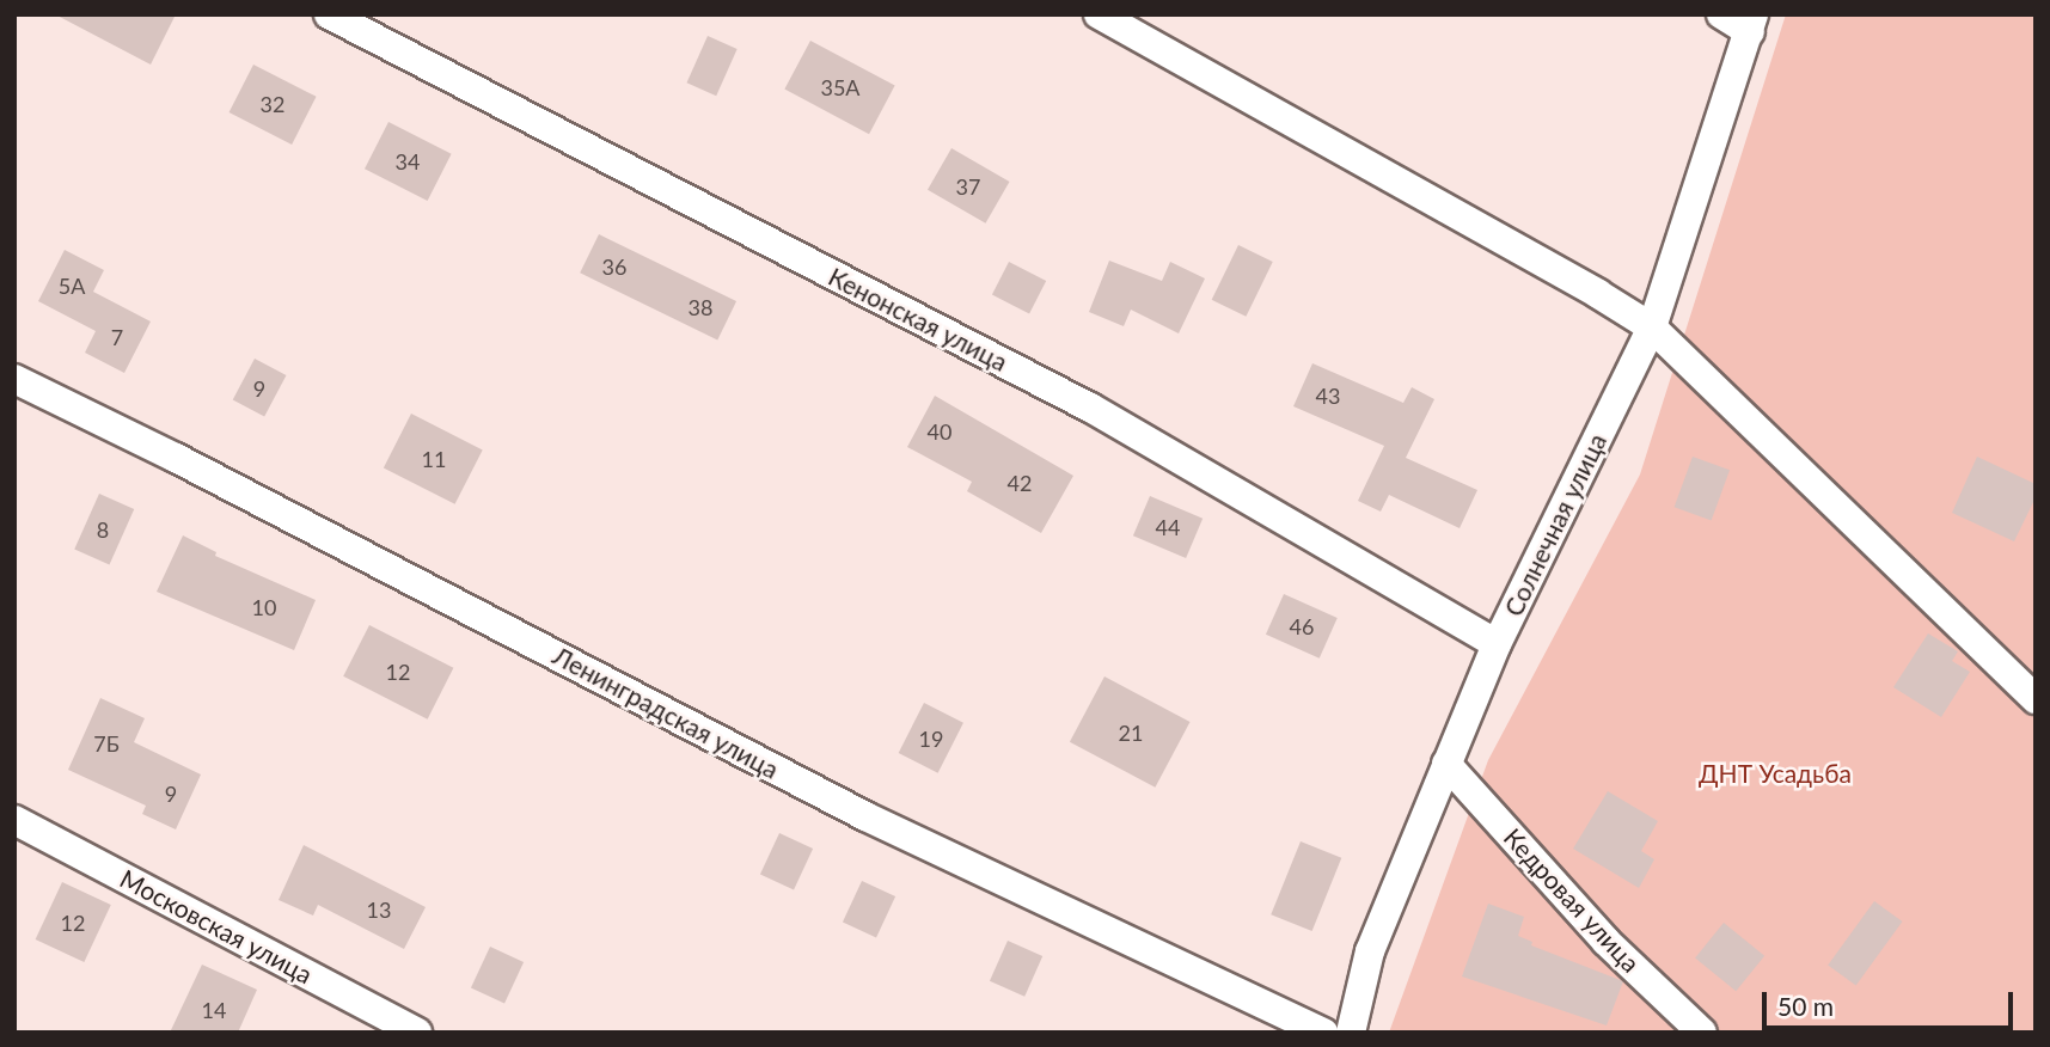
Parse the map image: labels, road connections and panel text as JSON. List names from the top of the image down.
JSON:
{
  "streets": {
    "street": [
      "Кенонская улица",
      "Солнечная улица",
      "Ленинградская улица",
      "Кедровая улица",
      "Московская улица"
    ]
  },
  "crossings": [
    ["Кенонская улица", "Солнечная улица"],
    ["Солнечная улица", "Кедровая улица"]
  ],
  "parks": ["ДНТ Усадьба"],
  "house_numbers": [
    "35А",
    "32",
    "34",
    "37",
    "36",
    "5А",
    "38",
    "7",
    "9",
    "43",
    "40",
    "11",
    "42",
    "44",
    "8",
    "10",
    "46",
    "12",
    "21",
    "19",
    "7Б",
    "9",
    "13",
    "12",
    "14"
  ],
  "scale_bar": "50 m"
}
